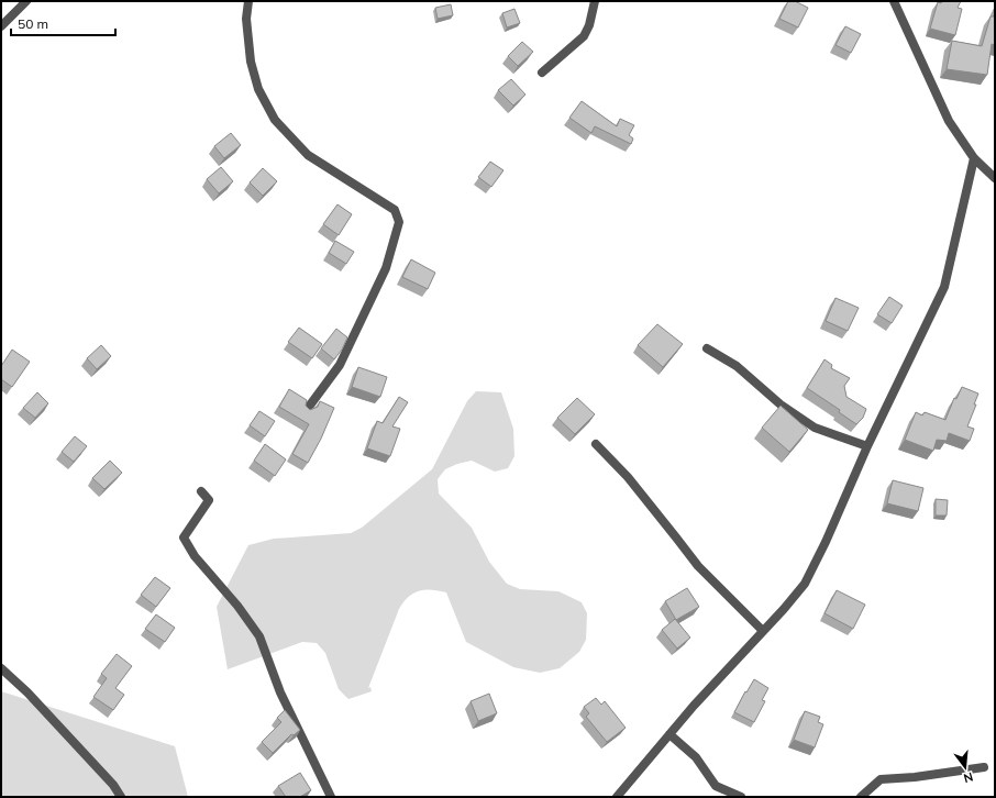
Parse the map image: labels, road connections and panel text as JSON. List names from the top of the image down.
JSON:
{
  "scale_bar": "50 m",
  "north": "bottom"
}
